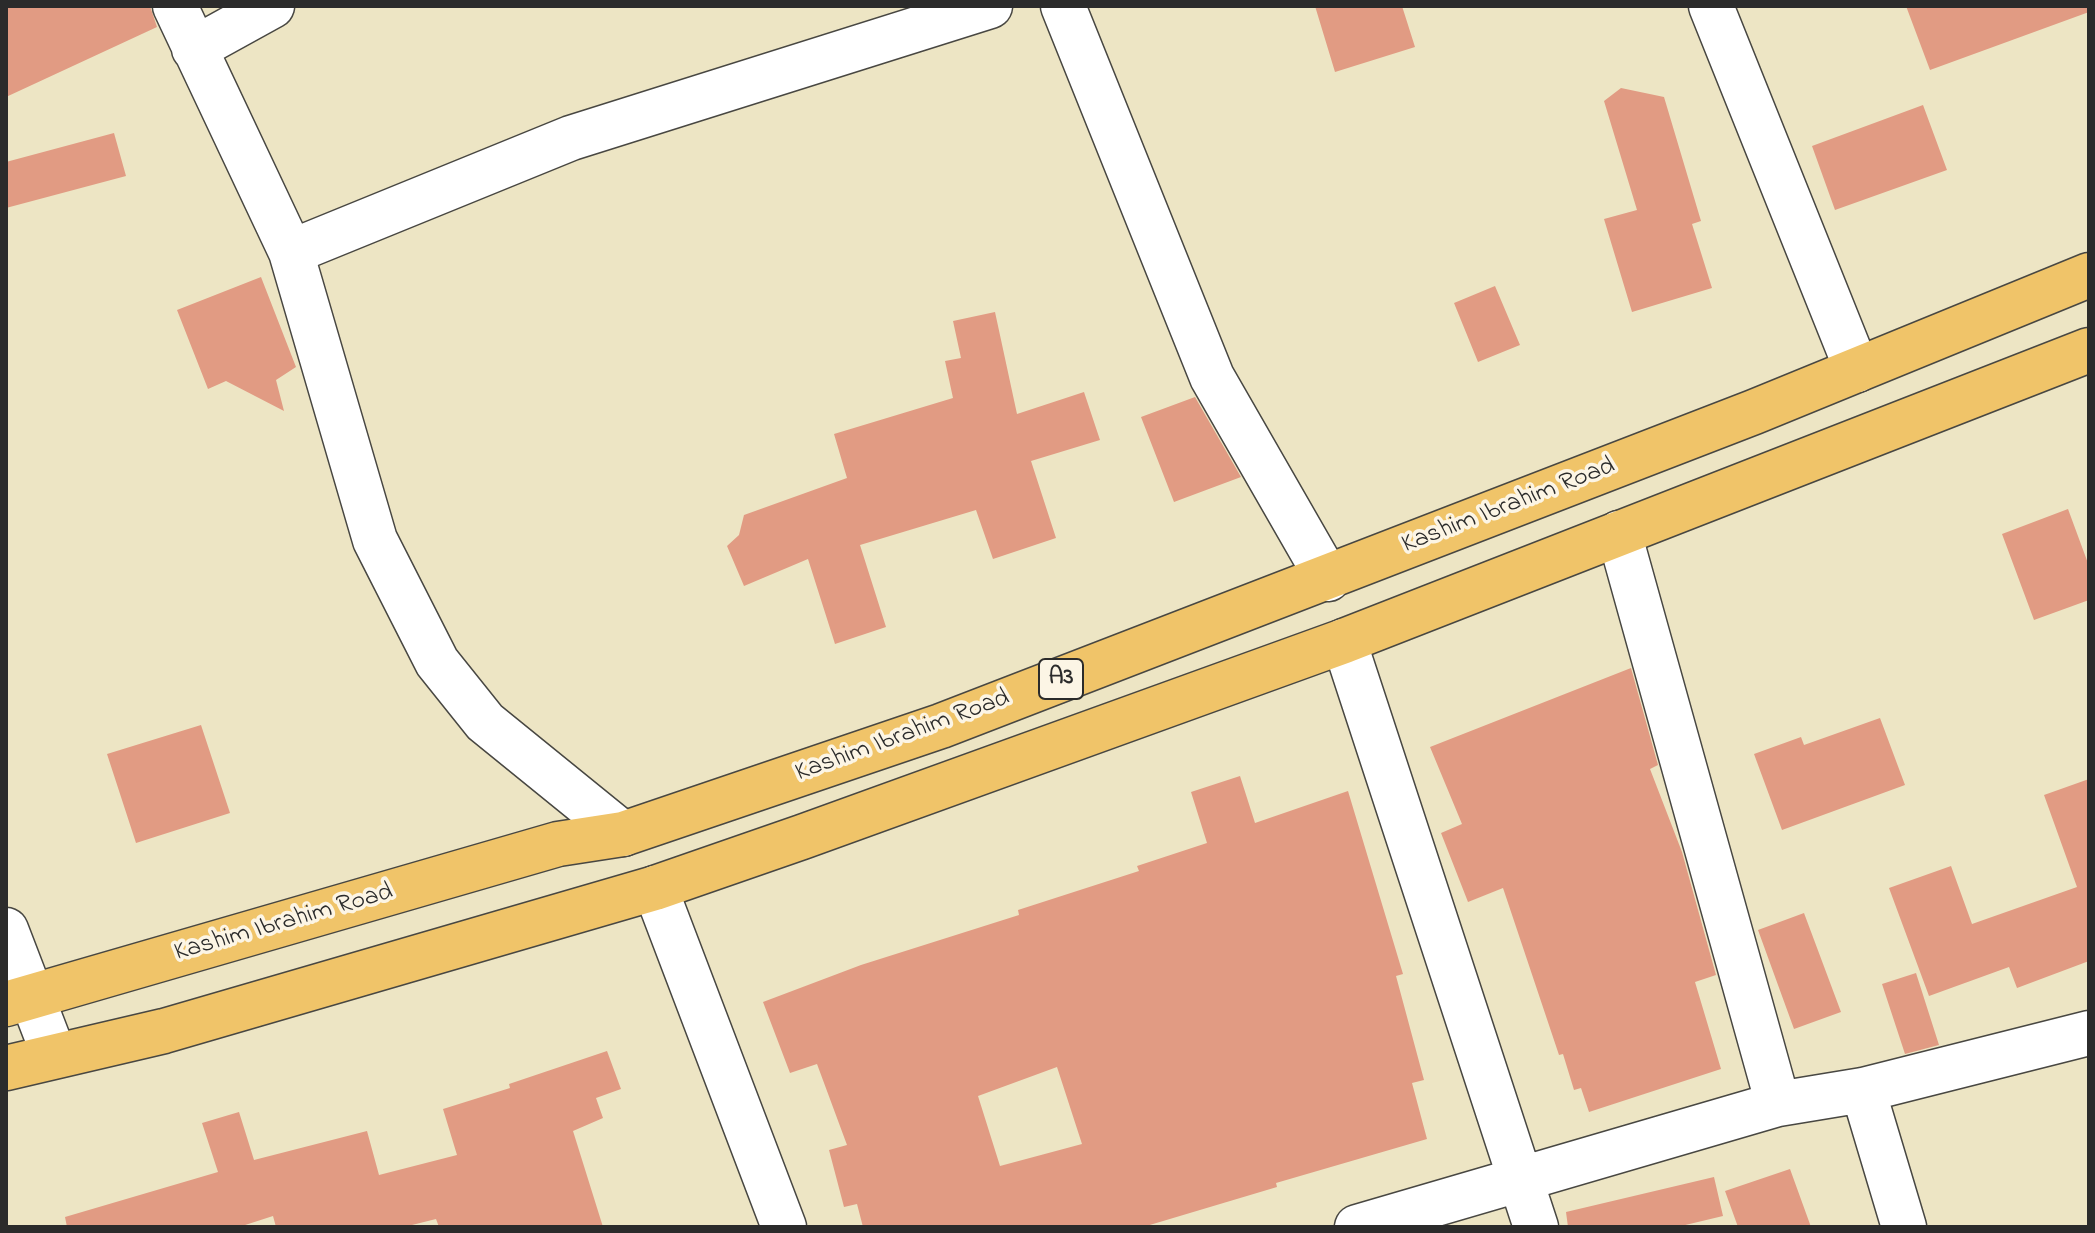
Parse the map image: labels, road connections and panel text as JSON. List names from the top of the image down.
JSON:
{
  "streets": {
    "highway": ["Kashim Ibrahim Road", "A3"]
  }
}
